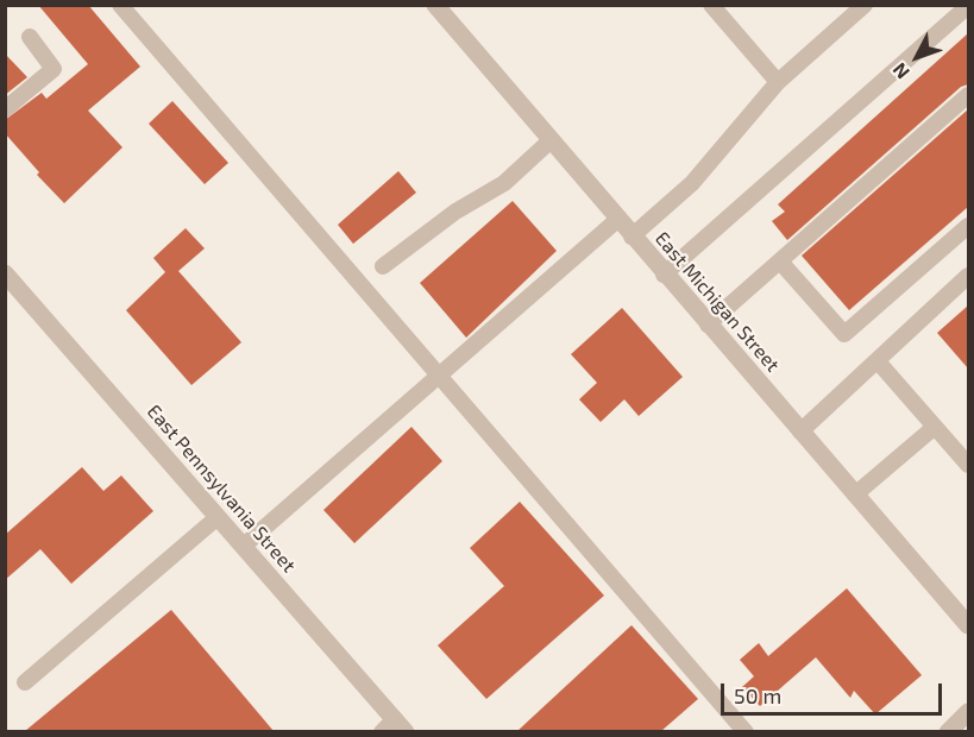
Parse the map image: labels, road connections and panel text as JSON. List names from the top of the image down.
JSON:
{
  "streets": {
    "street": ["East Michigan Street", "East Pennsylvania Street"]
  },
  "scale_bar": "50 m",
  "north": "bottom left"
}
